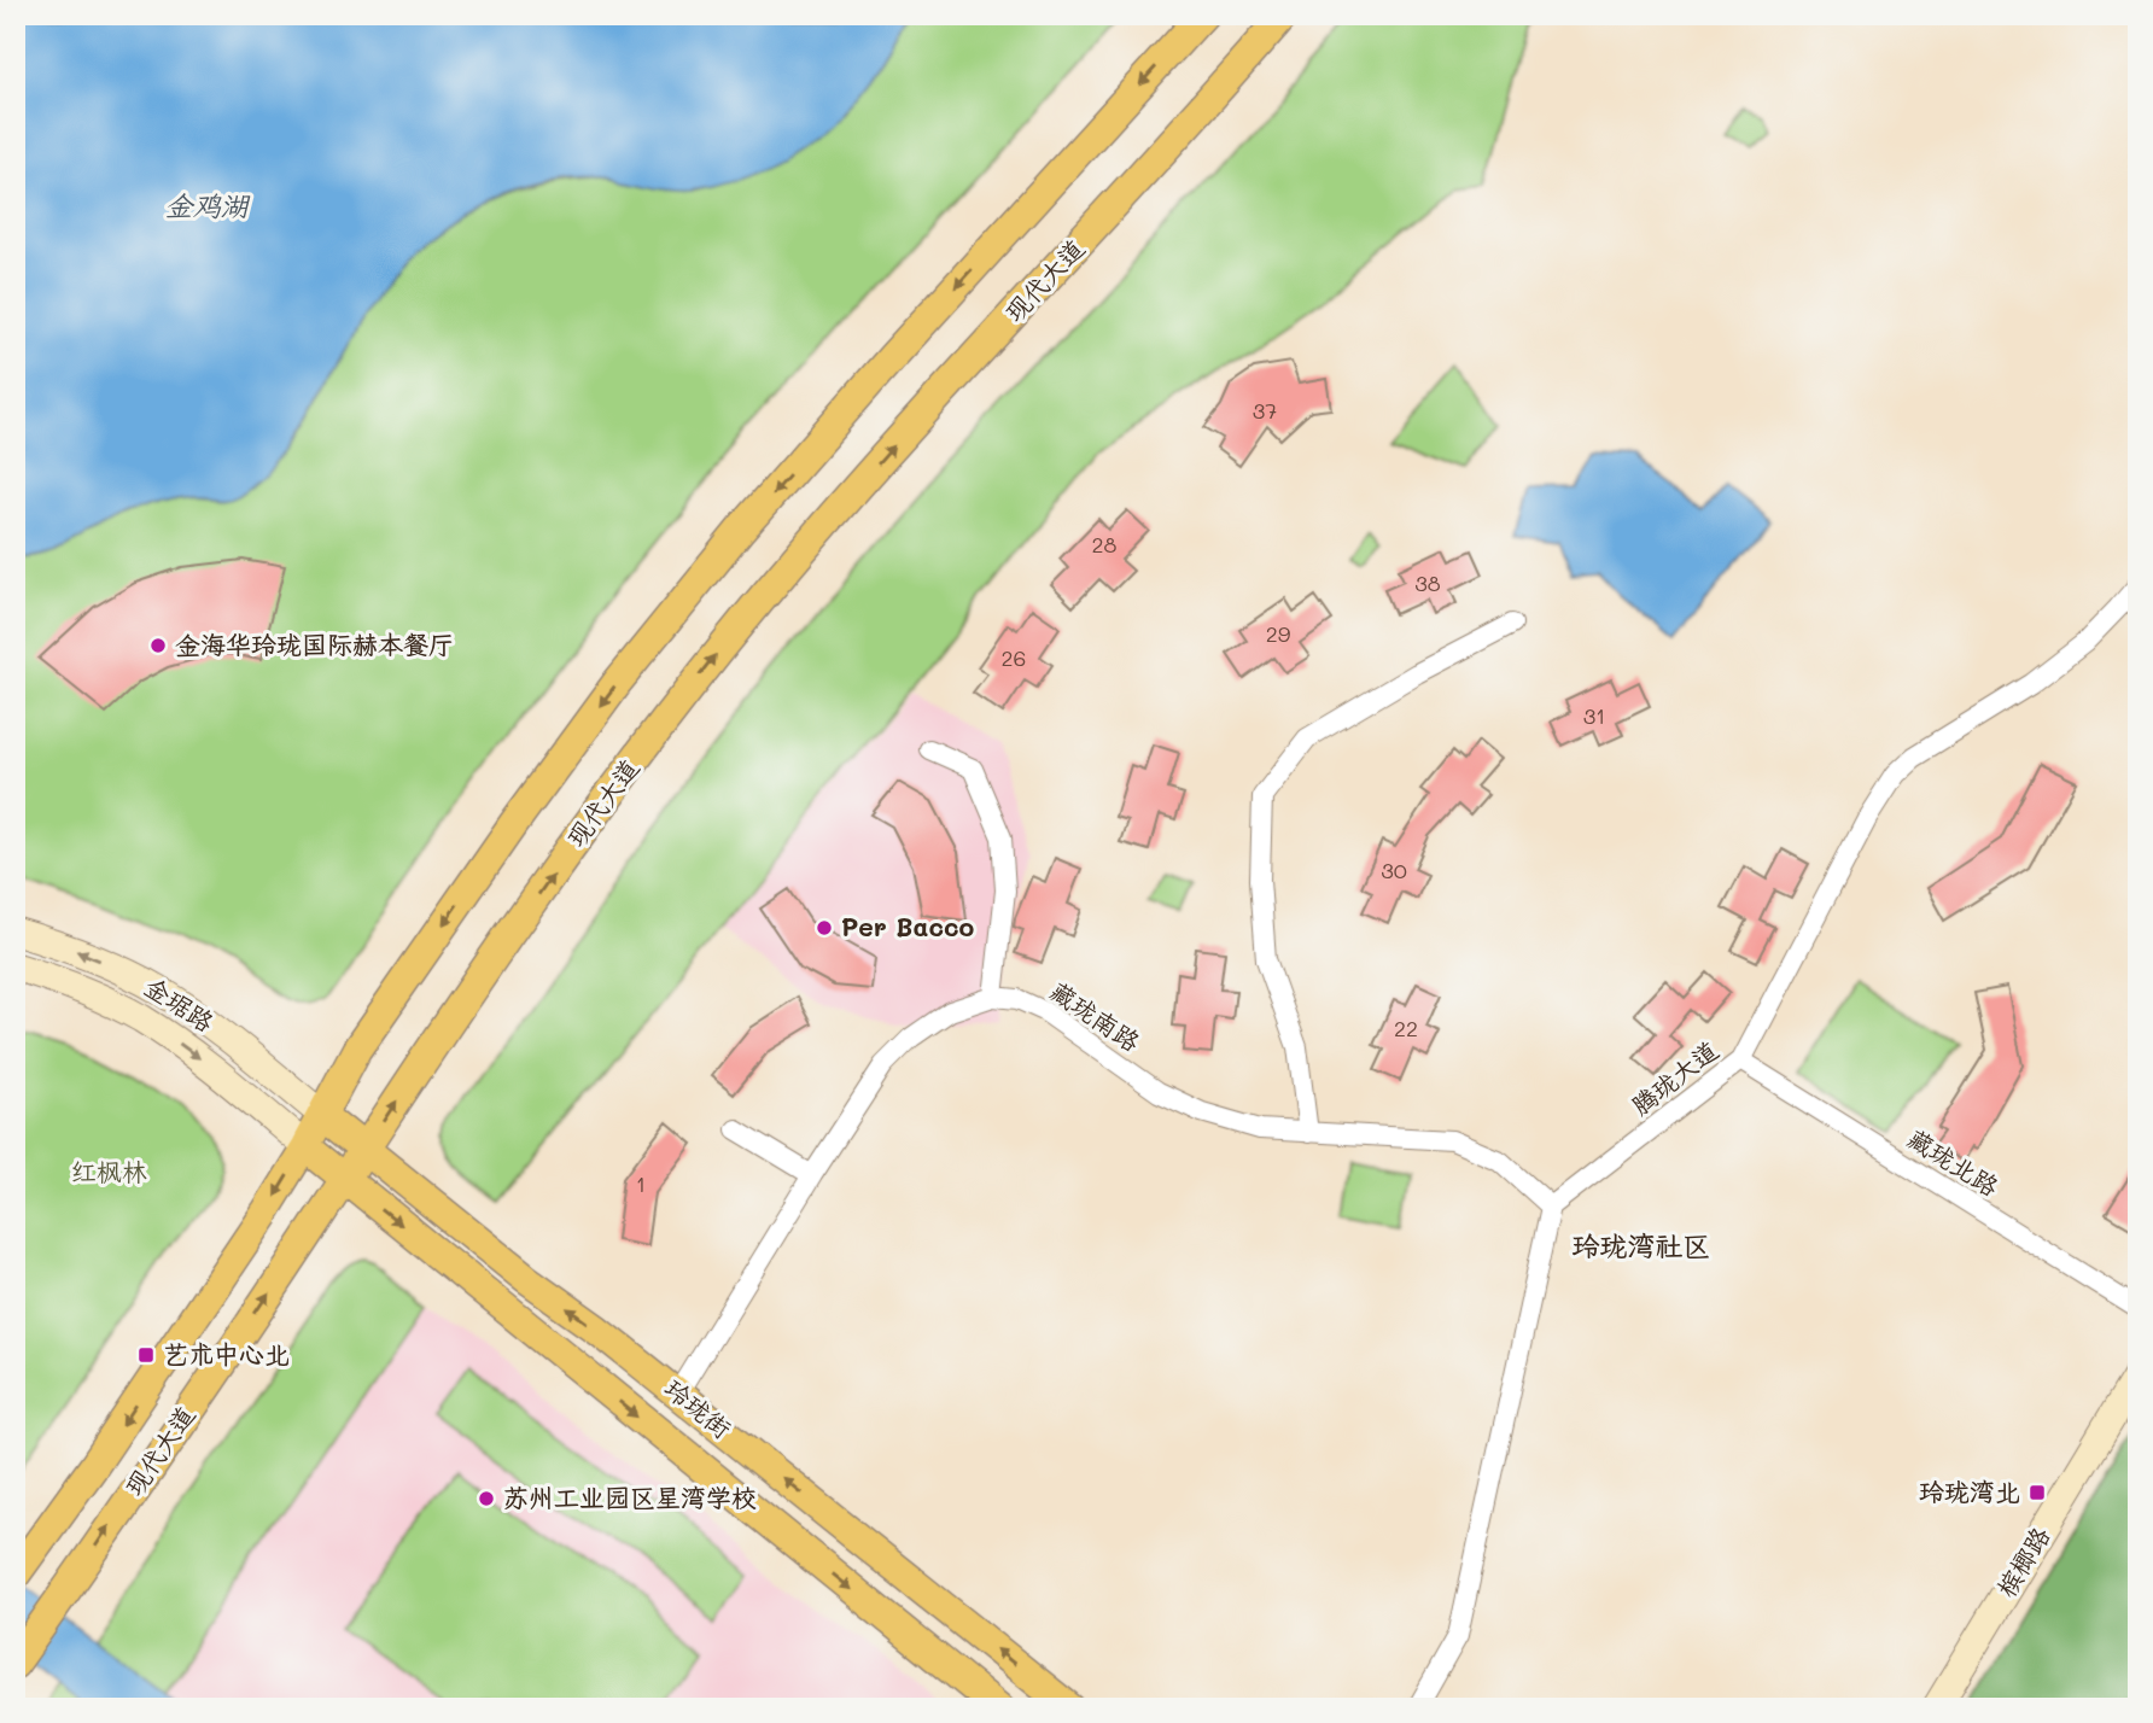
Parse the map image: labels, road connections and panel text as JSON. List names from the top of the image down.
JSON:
{
  "streets": {
    "main road": [
      "现代大道",
      "金琚路",
      "玲珑街",
      "槟榔路"
    ],
    "street": ["藏珑南路", "腾珑大道", "藏珑北路"]
  },
  "crossings": [
    ["现代大道", "金琚路"],
    ["现代大道", "玲珑街"],
    ["金琚路", "玲珑街"],
    ["藏珑南路", "腾珑大道"],
    ["腾珑大道", "藏珑北路"]
  ],
  "districts": ["玲珑湾社区"],
  "water": ["金鸡湖"],
  "parks": ["红枫林"],
  "places": {
    "other": ["金海华玲珑国际赫本餐厅", "Per Bacco", "苏州工业园区星湾学校"],
    "transit": ["艺术中心北", "玲珑湾北"]
  },
  "house_numbers": [
    "37",
    "28",
    "38",
    "29",
    "26",
    "31",
    "30",
    "22",
    "1"
  ]
}
